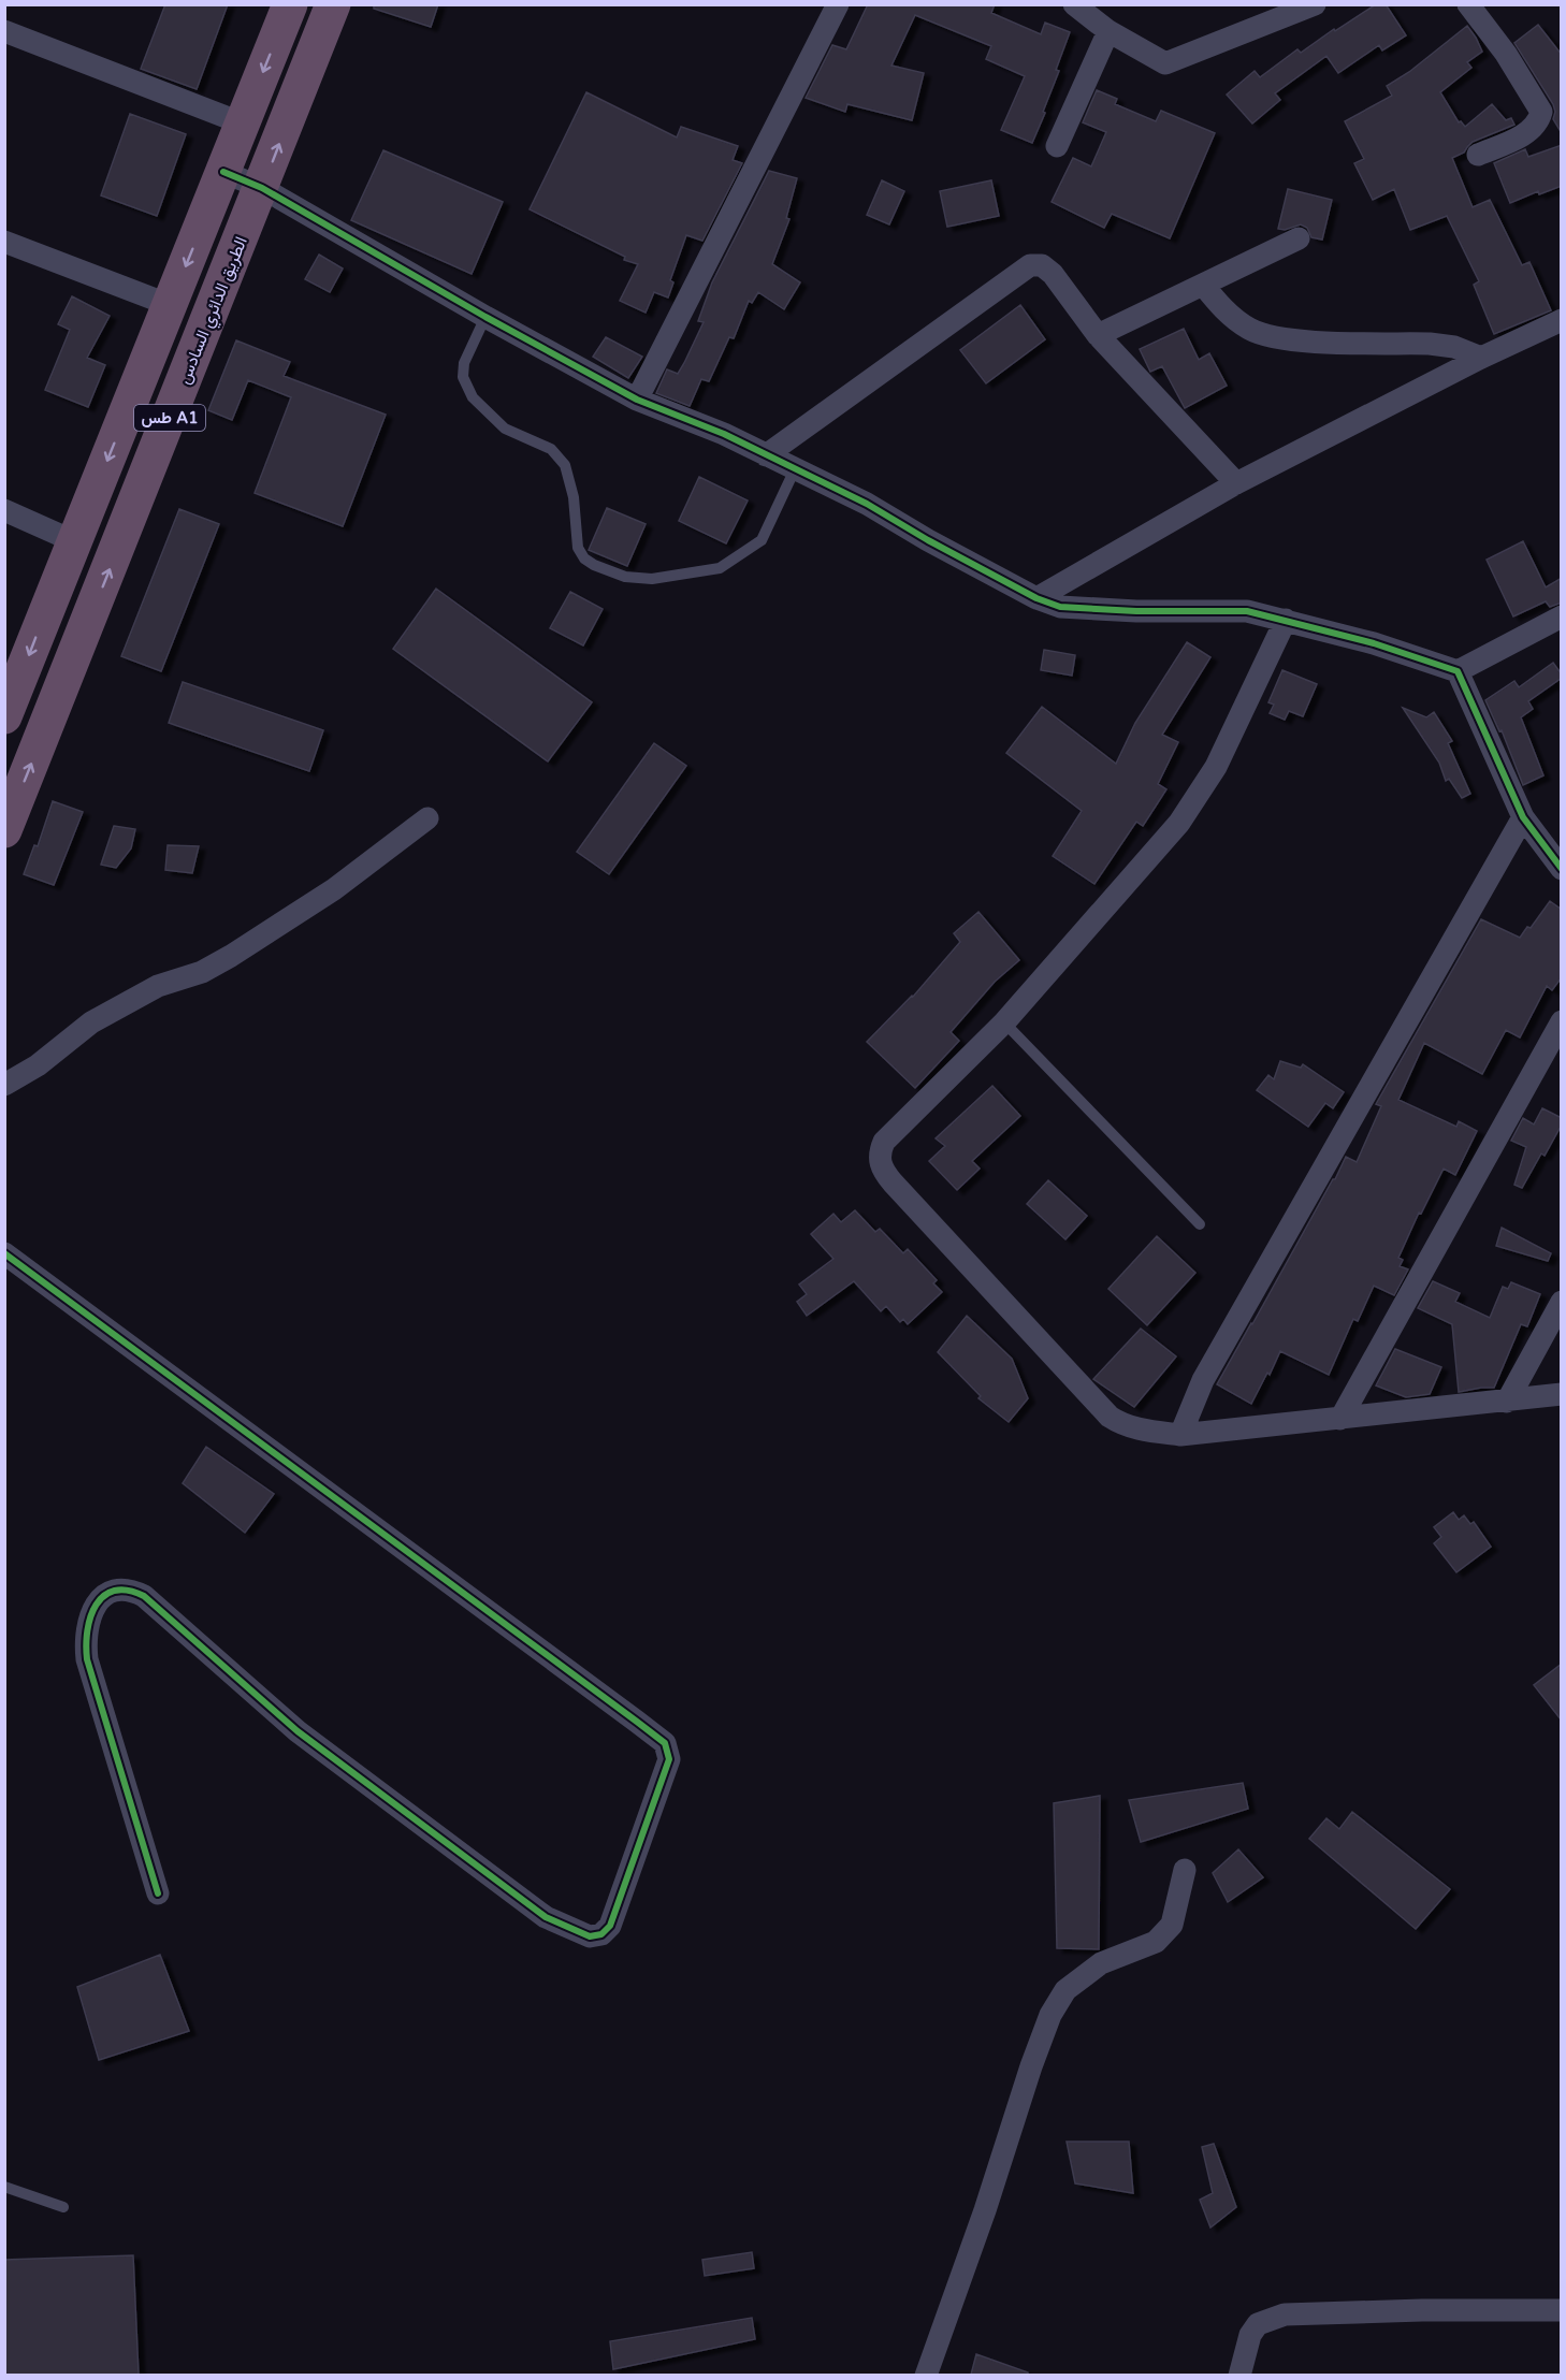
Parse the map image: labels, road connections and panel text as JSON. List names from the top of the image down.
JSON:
{
  "streets": {
    "highway": ["الطريق الدائري السادس", "طس A1"]
  }
}
